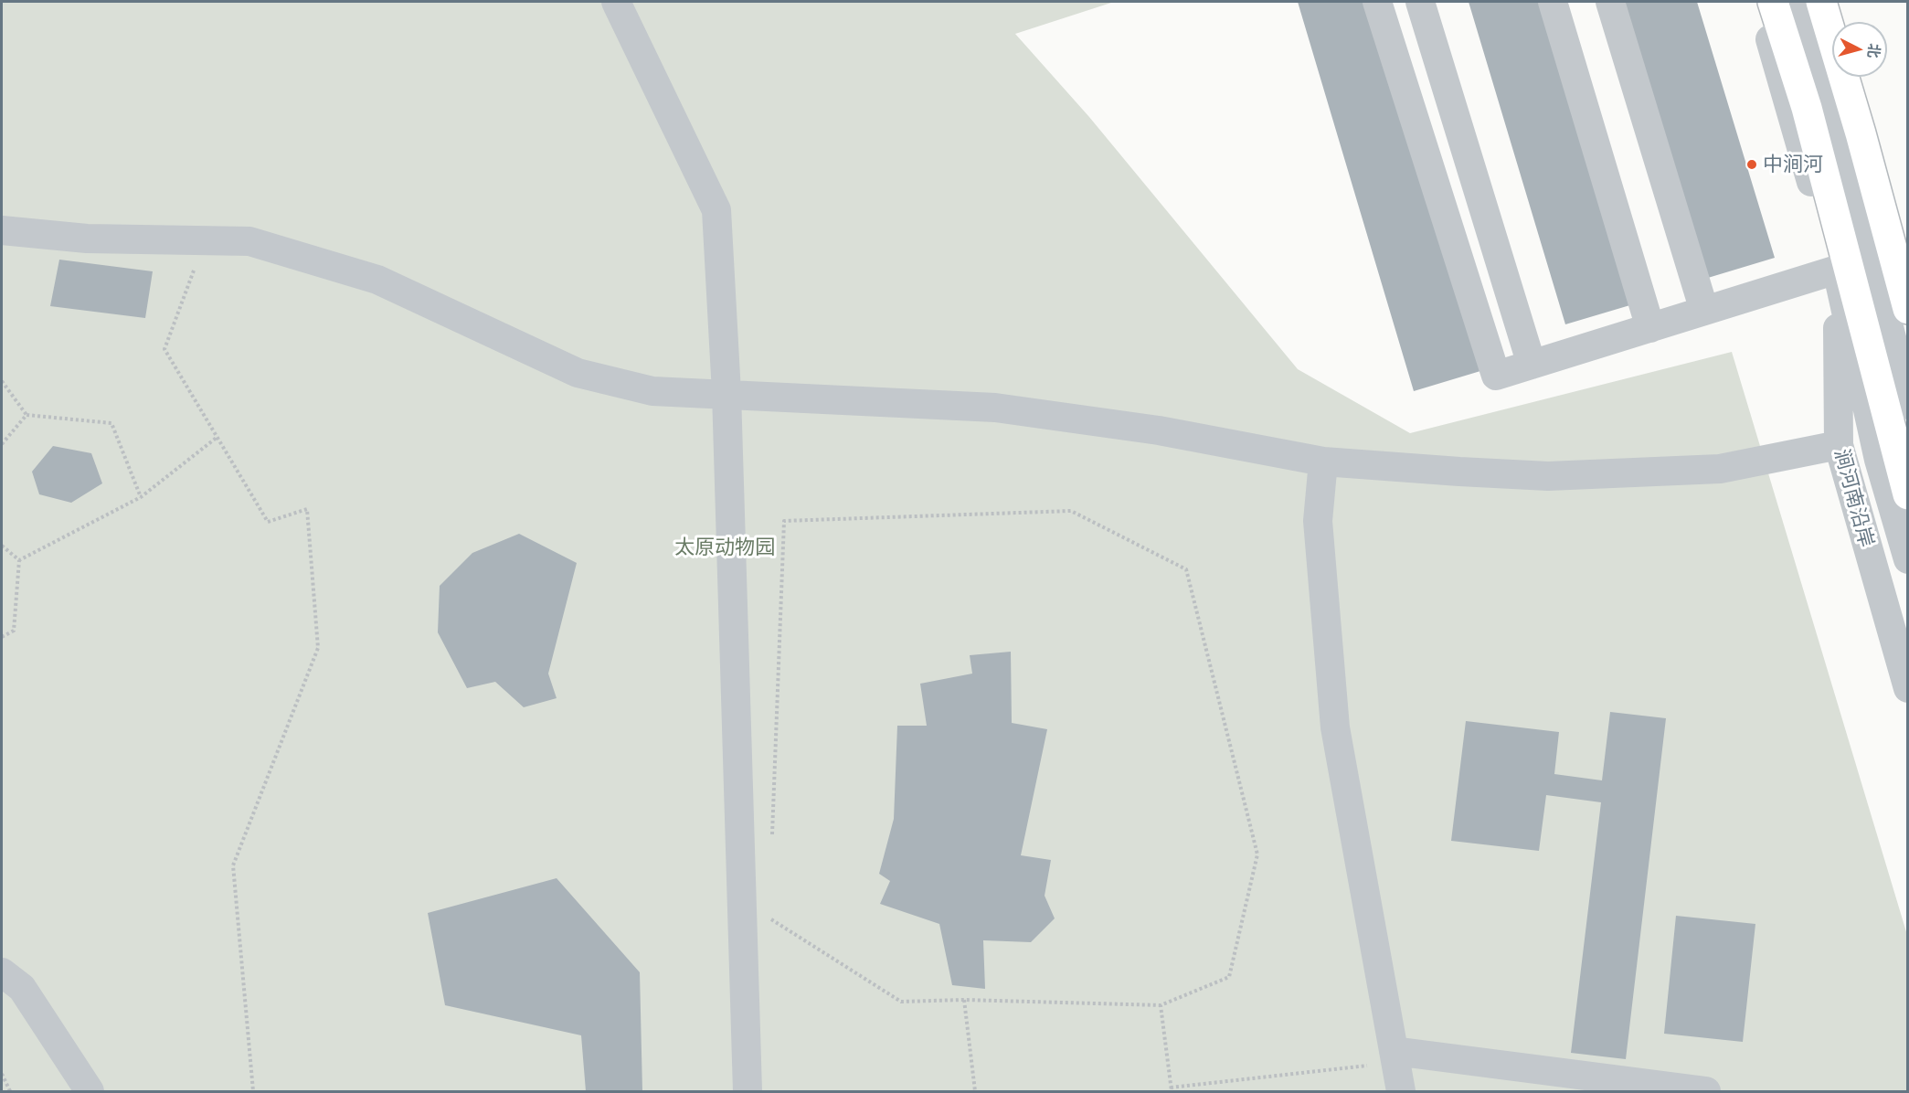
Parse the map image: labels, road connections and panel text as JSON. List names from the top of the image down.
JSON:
{
  "streets": {
    "street": ["涧河南沿岸"]
  },
  "parks": ["太原动物园"],
  "places": ["中涧河"],
  "north": "right"
}
